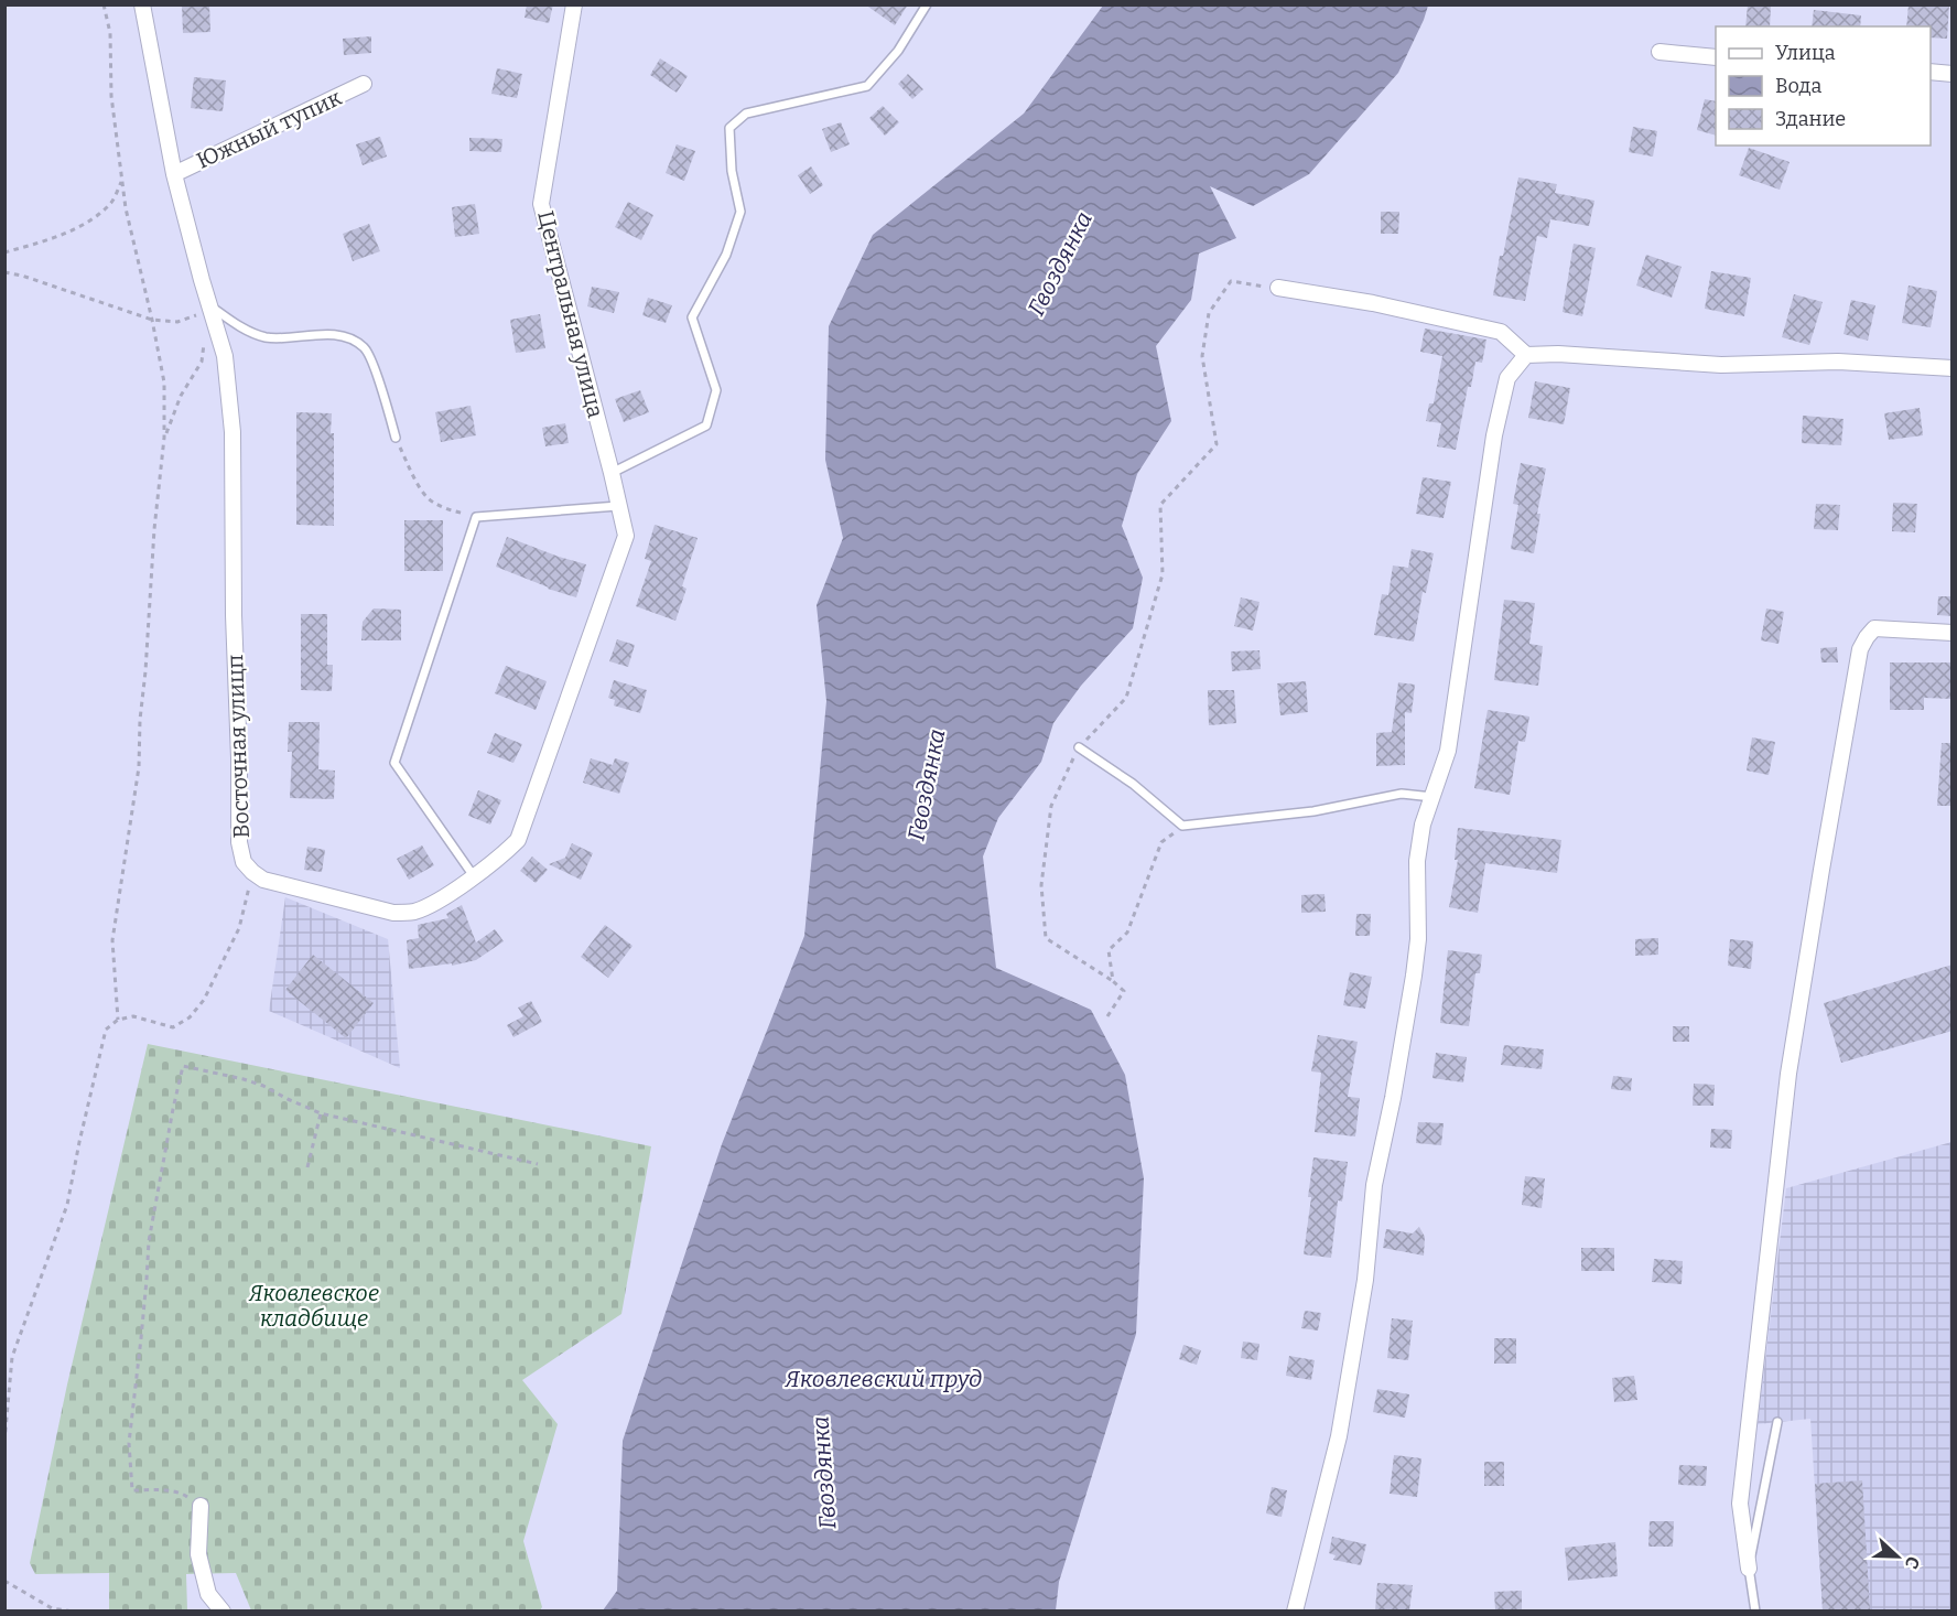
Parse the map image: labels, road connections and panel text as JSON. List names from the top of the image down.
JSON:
{
  "streets": {
    "street": ["Южный тупик", "Центральная улица", "Восточная улицп"]
  },
  "crossings": [
    ["Южный тупик", "Восточная улицп"]
  ],
  "water": ["Гвоздянка", "Яковлевский пруд"],
  "parks": ["Яковлевское кладбище"],
  "legend": ["Улица", "Вода", "Здание"],
  "north": "right"
}
